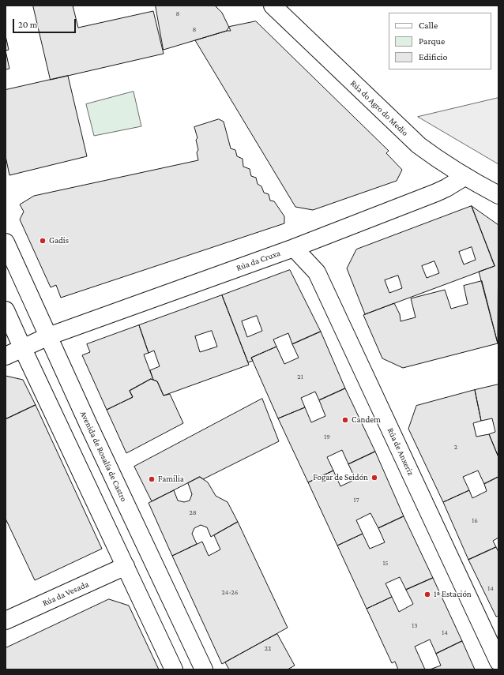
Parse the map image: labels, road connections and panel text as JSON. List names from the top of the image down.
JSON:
{
  "streets": {
    "main road": [
      "Rúa do Agro do Medio",
      "Rúa da Cruxa",
      "Rúa de Anxeriz",
      "Avenida de Rosalía de Castro",
      "Rúa da Vesada"
    ]
  },
  "crossings": [
    ["Rúa do Agro do Medio", "Rúa da Cruxa"],
    ["Rúa da Cruxa", "Rúa de Anxeriz"],
    ["Rúa da Cruxa", "Avenida de Rosalía de Castro"]
  ],
  "places": [
    "Gadis",
    "Candem",
    "Fogar de Seidón",
    "Familia",
    "1ª Estación"
  ],
  "house_numbers": [
    "8",
    "8",
    "21",
    "19",
    "2",
    "17",
    "28",
    "16",
    "15",
    "14",
    "24-26",
    "13",
    "14",
    "22"
  ],
  "legend": ["Calle", "Parque", "Edificio"],
  "scale_bar": "20 m"
}
